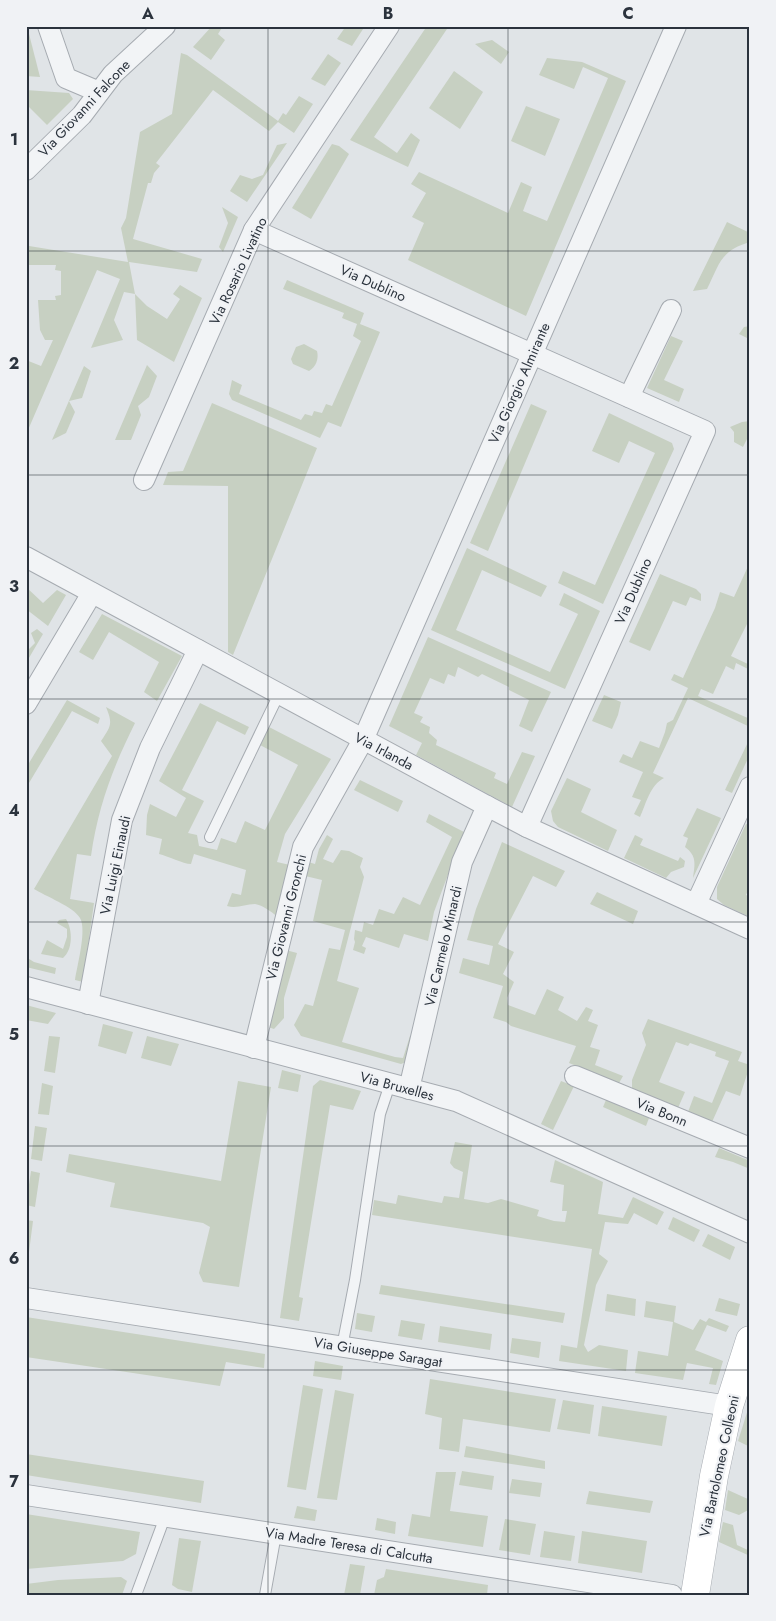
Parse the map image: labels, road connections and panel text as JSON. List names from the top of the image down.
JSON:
{
  "streets": {
    "main road": ["Via Bartolomeo Colleoni"],
    "street": [
      "Via Giovanni Falcone",
      "Via Rosario Livatino",
      "Via Dublino",
      "Via Giorgio Almirante",
      "Via Irlanda",
      "Via Luigi Einaudi",
      "Via Giovanni Gronchi",
      "Via Carmelo Minardi",
      "Via Bruxelles",
      "Via Bonn",
      "Via Giuseppe Saragat",
      "Via Madre Teresa di Calcutta"
    ]
  },
  "crossings": [
    ["Via Rosario Livatino", "Via Dublino"],
    ["Via Dublino", "Via Giorgio Almirante"],
    ["Via Dublino", "Via Irlanda"],
    ["Via Giorgio Almirante", "Via Irlanda"],
    ["Via Giorgio Almirante", "Via Giovanni Gronchi"],
    ["Via Irlanda", "Via Luigi Einaudi"],
    ["Via Irlanda", "Via Giovanni Gronchi"],
    ["Via Irlanda", "Via Carmelo Minardi"],
    ["Via Luigi Einaudi", "Via Bruxelles"],
    ["Via Giovanni Gronchi", "Via Bruxelles"],
    ["Via Carmelo Minardi", "Via Bruxelles"],
    ["Via Giuseppe Saragat", "Via Bartolomeo Colleoni"]
  ],
  "grid": {
    "columns": ["A", "B", "C"],
    "rows": [
      "1",
      "2",
      "3",
      "4",
      "5",
      "6",
      "7"
    ]
  }
}
